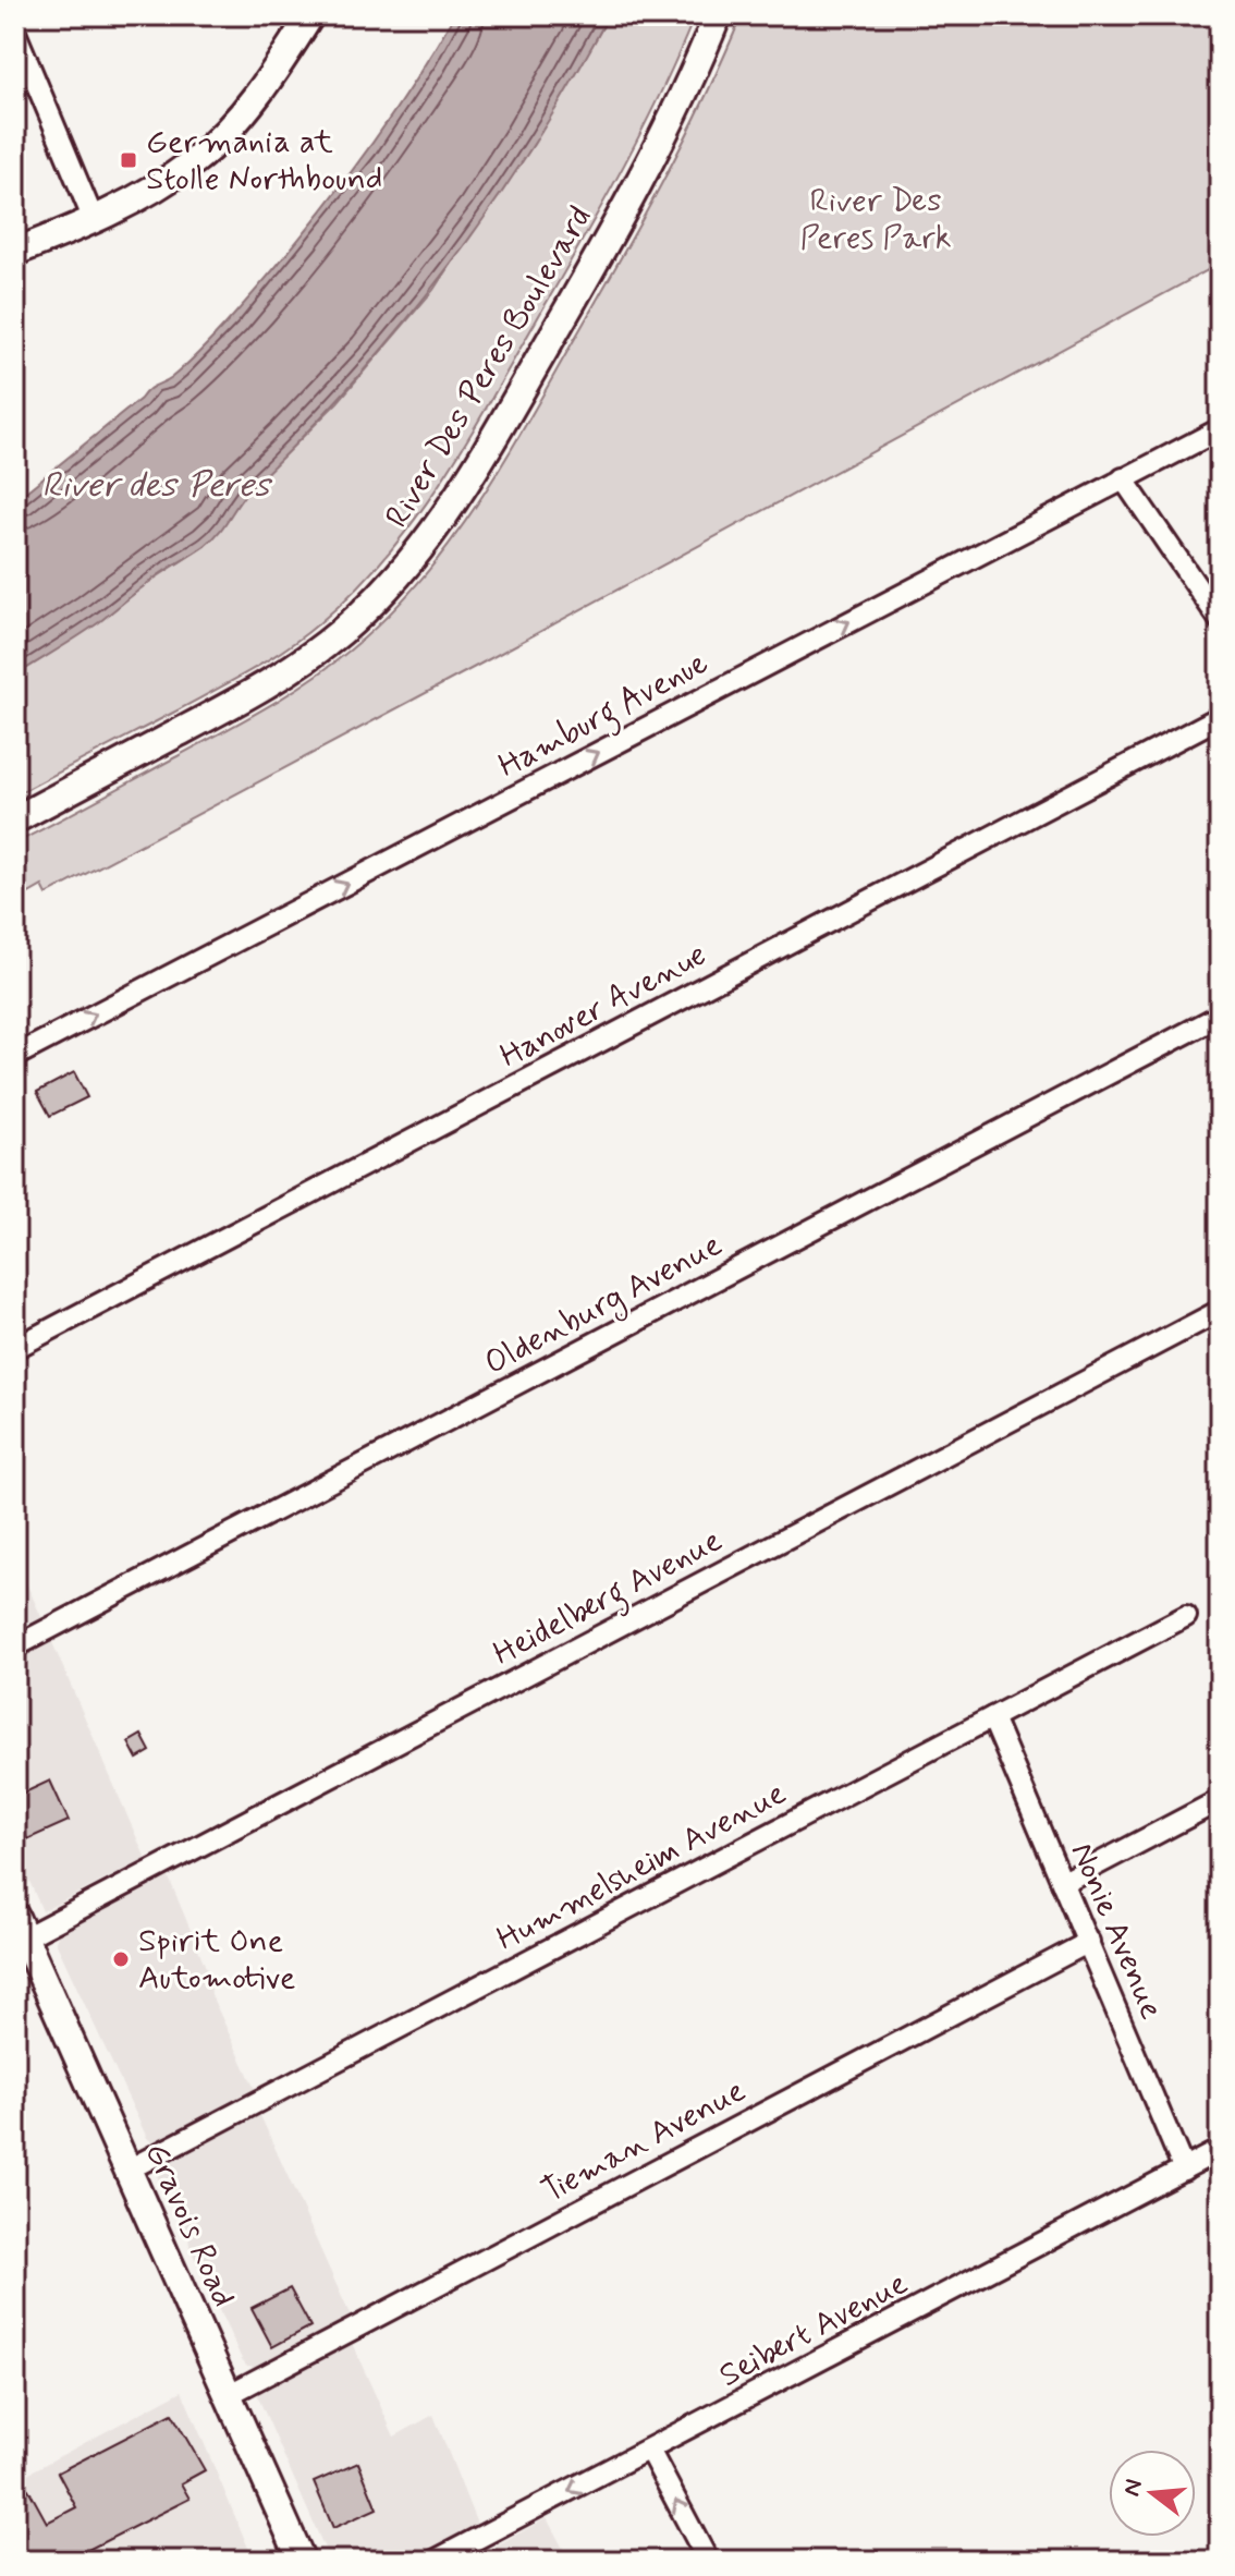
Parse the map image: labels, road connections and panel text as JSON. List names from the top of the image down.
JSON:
{
  "streets": {
    "main road": ["River Des Peres Boulevard", "Gravois Road"],
    "street": [
      "Hamburg Avenue",
      "Hanover Avenue",
      "Oldenburg Avenue",
      "Heidelberg Avenue",
      "Hummelsheim Avenue",
      "Nonie Avenue",
      "Tieman Avenue",
      "Seibert Avenue"
    ]
  },
  "crossings": [
    ["Heidelberg Avenue", "Gravois Road"],
    ["Hummelsheim Avenue", "Nonie Avenue"],
    ["Hummelsheim Avenue", "Gravois Road"],
    ["Nonie Avenue", "Tieman Avenue"],
    ["Nonie Avenue", "Seibert Avenue"],
    ["Tieman Avenue", "Gravois Road"]
  ],
  "one_way": ["Hamburg Avenue"],
  "water": ["River des Peres"],
  "parks": ["River Des Peres Park"],
  "places": {
    "transit": ["Germania at Stolle Northbound"],
    "other": ["Spirit One Automotive"]
  },
  "north": "left"
}
